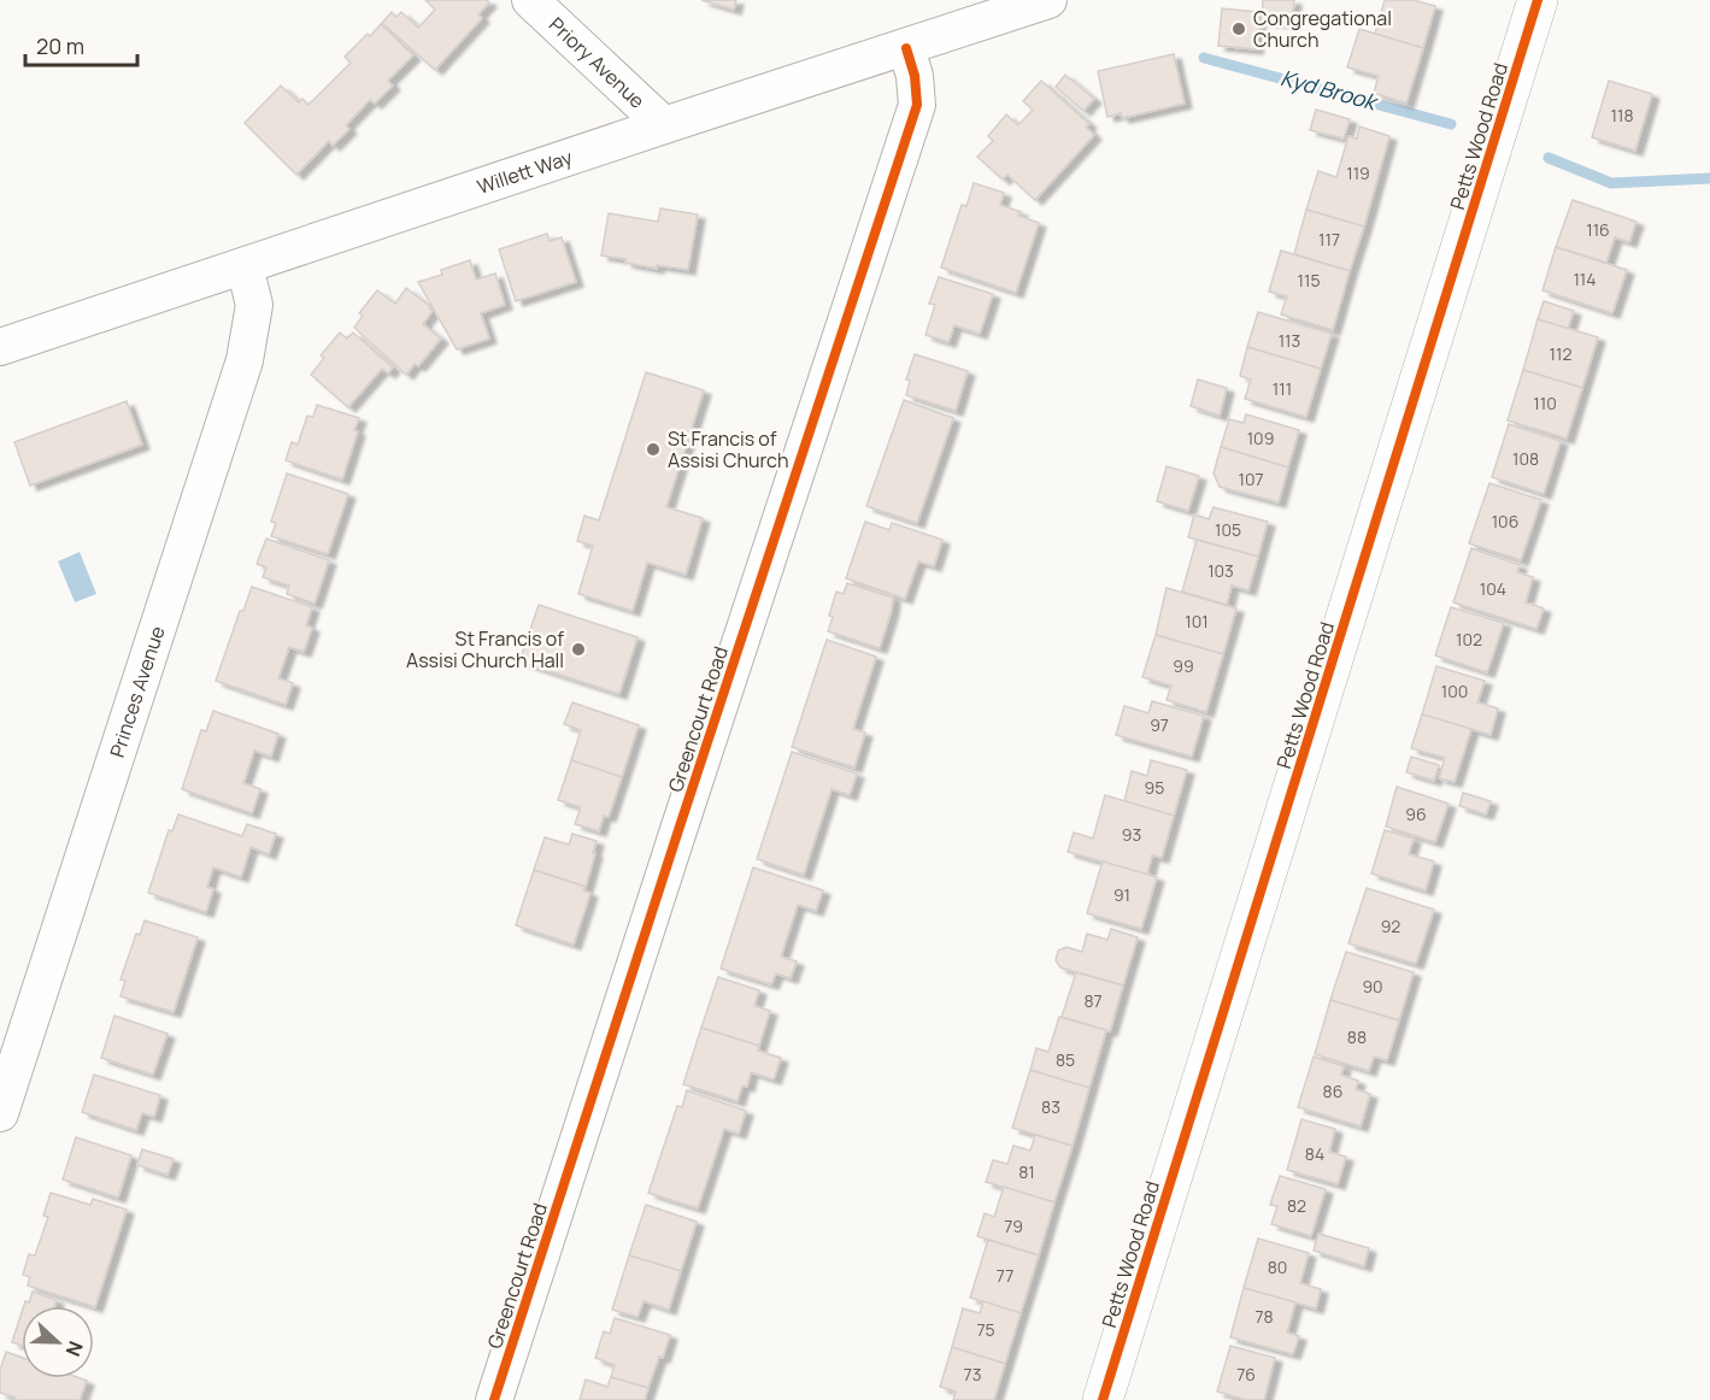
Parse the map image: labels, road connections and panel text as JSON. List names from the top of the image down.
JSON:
{
  "streets": {
    "street": [
      "Priory Avenue",
      "Petts Wood Road",
      "Willett Way",
      "Princes Avenue",
      "Greencourt Road"
    ]
  },
  "crossings": [
    ["Priory Avenue", "Willett Way"],
    ["Willett Way", "Princes Avenue"],
    ["Willett Way", "Greencourt Road"]
  ],
  "water": ["Kyd Brook"],
  "places": ["Congregational Church", "St Francis of Assisi Church", "St Francis of Assisi Church Hall"],
  "house_numbers": [
    "118",
    "119",
    "116",
    "117",
    "114",
    "115",
    "113",
    "112",
    "111",
    "110",
    "109",
    "108",
    "107",
    "106",
    "105",
    "103",
    "104",
    "101",
    "102",
    "99",
    "100",
    "97",
    "95",
    "96",
    "93",
    "91",
    "92",
    "90",
    "87",
    "88",
    "85",
    "86",
    "83",
    "84",
    "81",
    "82",
    "79",
    "80",
    "77",
    "78",
    "75",
    "73",
    "76"
  ],
  "scale_bar": "20 m",
  "north": "right"
}
